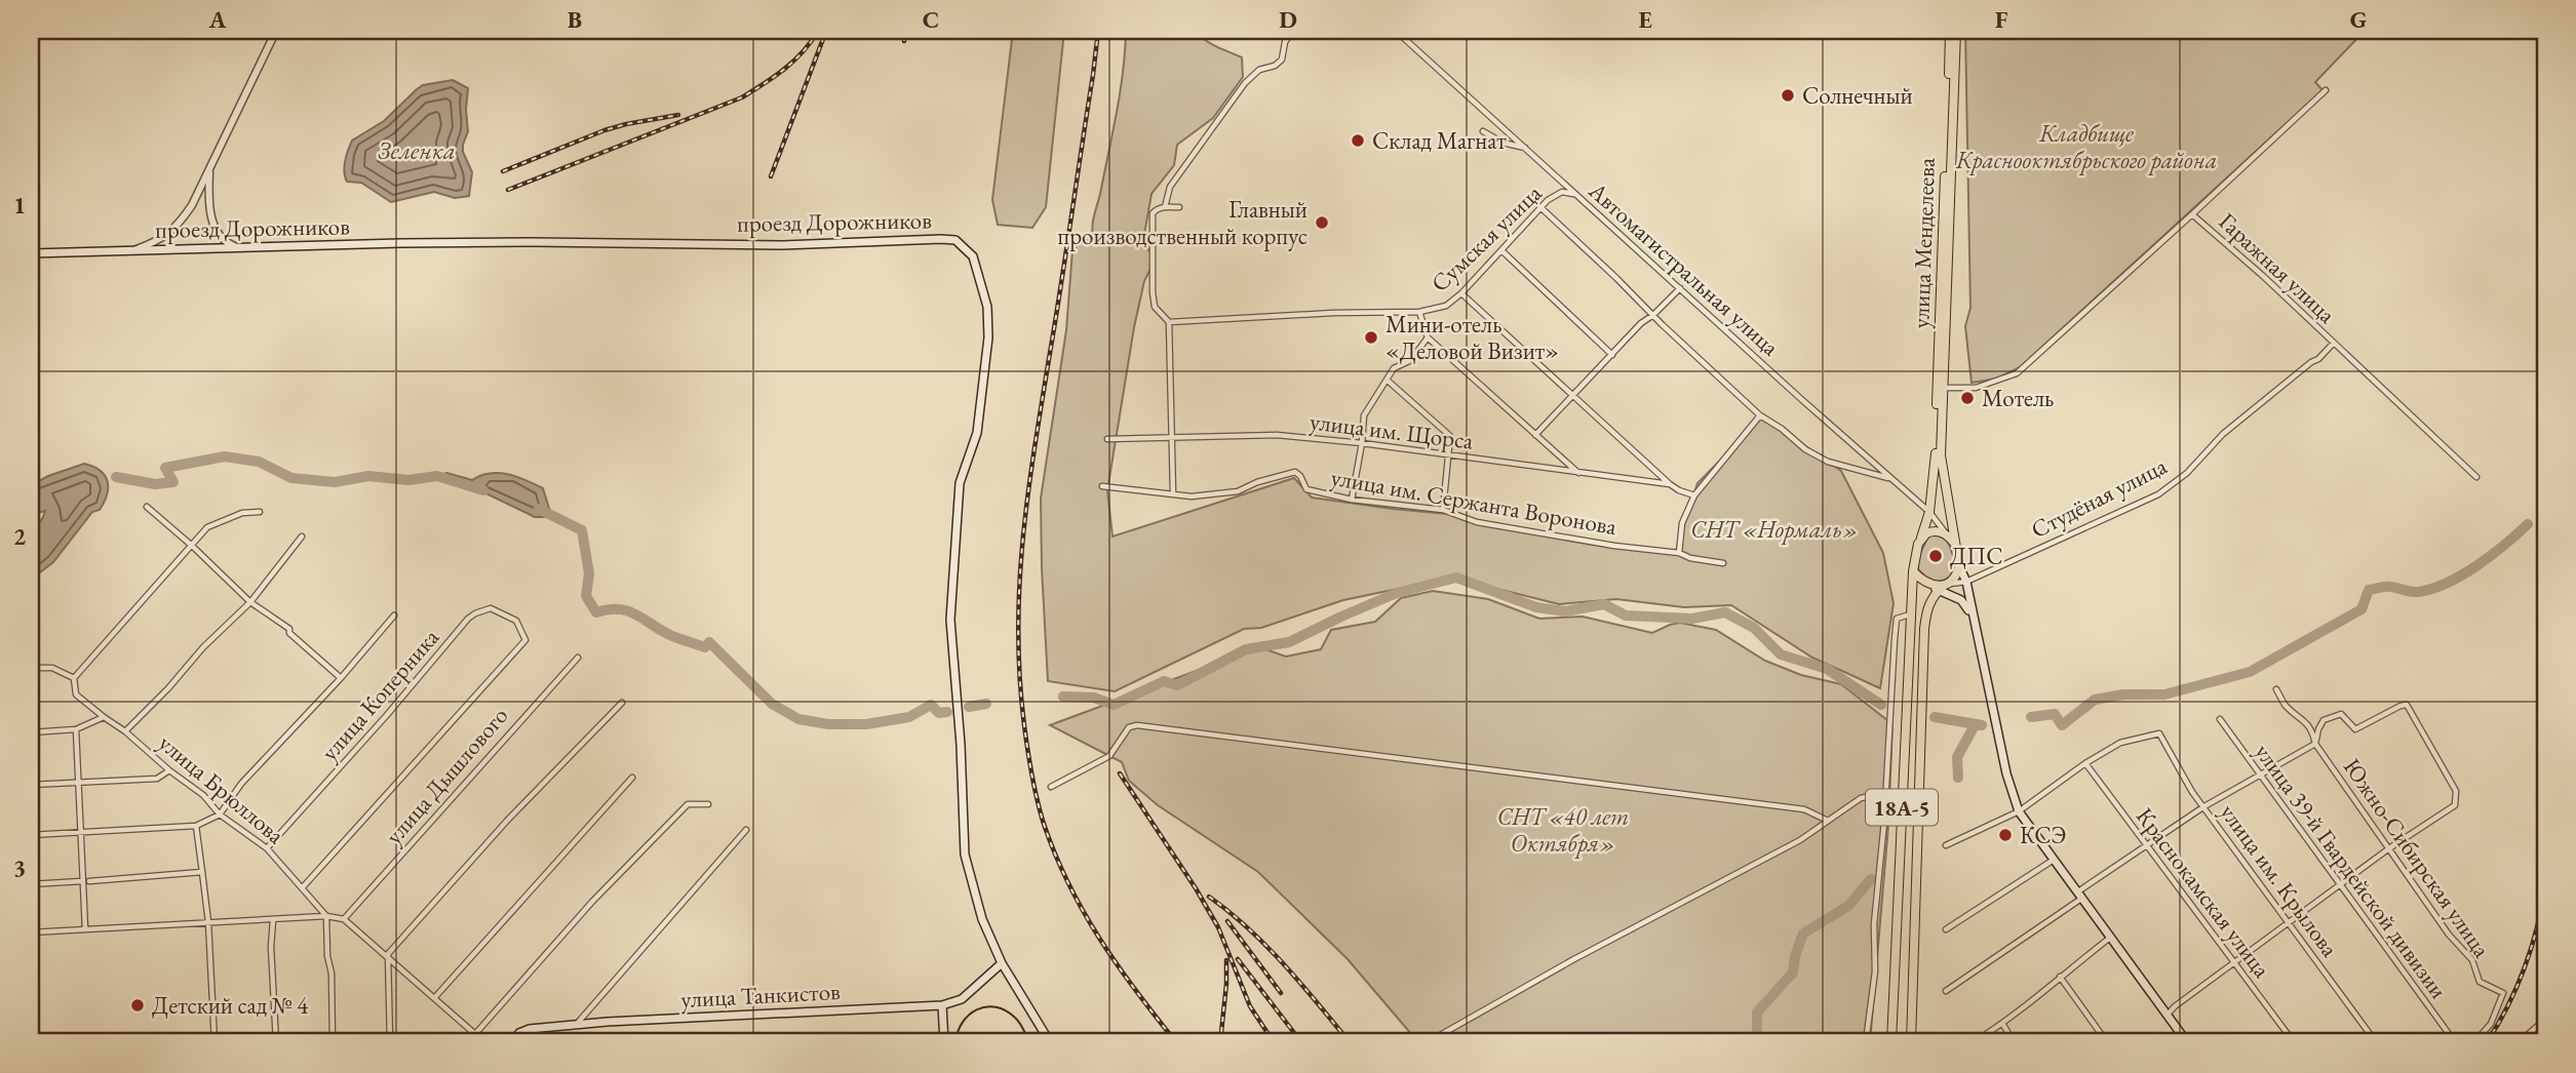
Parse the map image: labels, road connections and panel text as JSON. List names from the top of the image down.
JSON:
{
  "streets": {
    "highway": ["улица Менделеева", "18А-5"],
    "main road": ["проезд Дорожников", "улица Танкистов"],
    "street": [
      "Сумская улица",
      "Гаражная улица",
      "Автомагистральная улица",
      "улица им. Щорса",
      "Студёная улица",
      "улица им. Сержанта Воронова",
      "улица Коперника",
      "улица Дышлового",
      "улица Брюллова",
      "Южно-Сибирская улица",
      "улица 39-й Гвардейской дивизии",
      "улица им. Крылова",
      "Краснокамская улица"
    ]
  },
  "crossings": [
    ["проезд Дорожников", "улица Танкистов"],
    ["Сумская улица", "Автомагистральная улица"],
    ["улица Менделеева", "Гаражная улица"],
    ["улица Менделеева", "Автомагистральная улица"],
    ["улица Менделеева", "Студёная улица"],
    ["улица Менделеева", "18А-5"],
    ["Гаражная улица", "Студёная улица"],
    ["Автомагистральная улица", "Студёная улица"],
    ["Автомагистральная улица", "18А-5"],
    ["Студёная улица", "18А-5"],
    ["улица Коперника", "улица Брюллова"],
    ["улица им. Крылова", "Краснокамская улица"]
  ],
  "water": ["Зеленка"],
  "parks": ["Кладбище Краснооктябрьского района", "СНТ «Нормаль»", "СНТ «40 лет Октября»"],
  "places": [
    "Солнечный",
    "Склад Магнат",
    "Главный производственный корпус",
    "Мини-отель «Деловой Визит»",
    "Мотель",
    "ДПС",
    "КСЭ",
    "Детский сад № 4"
  ],
  "grid": {
    "columns": [
      "A",
      "B",
      "C",
      "D",
      "E",
      "F",
      "G"
    ],
    "rows": ["1", "2", "3"]
  }
}
